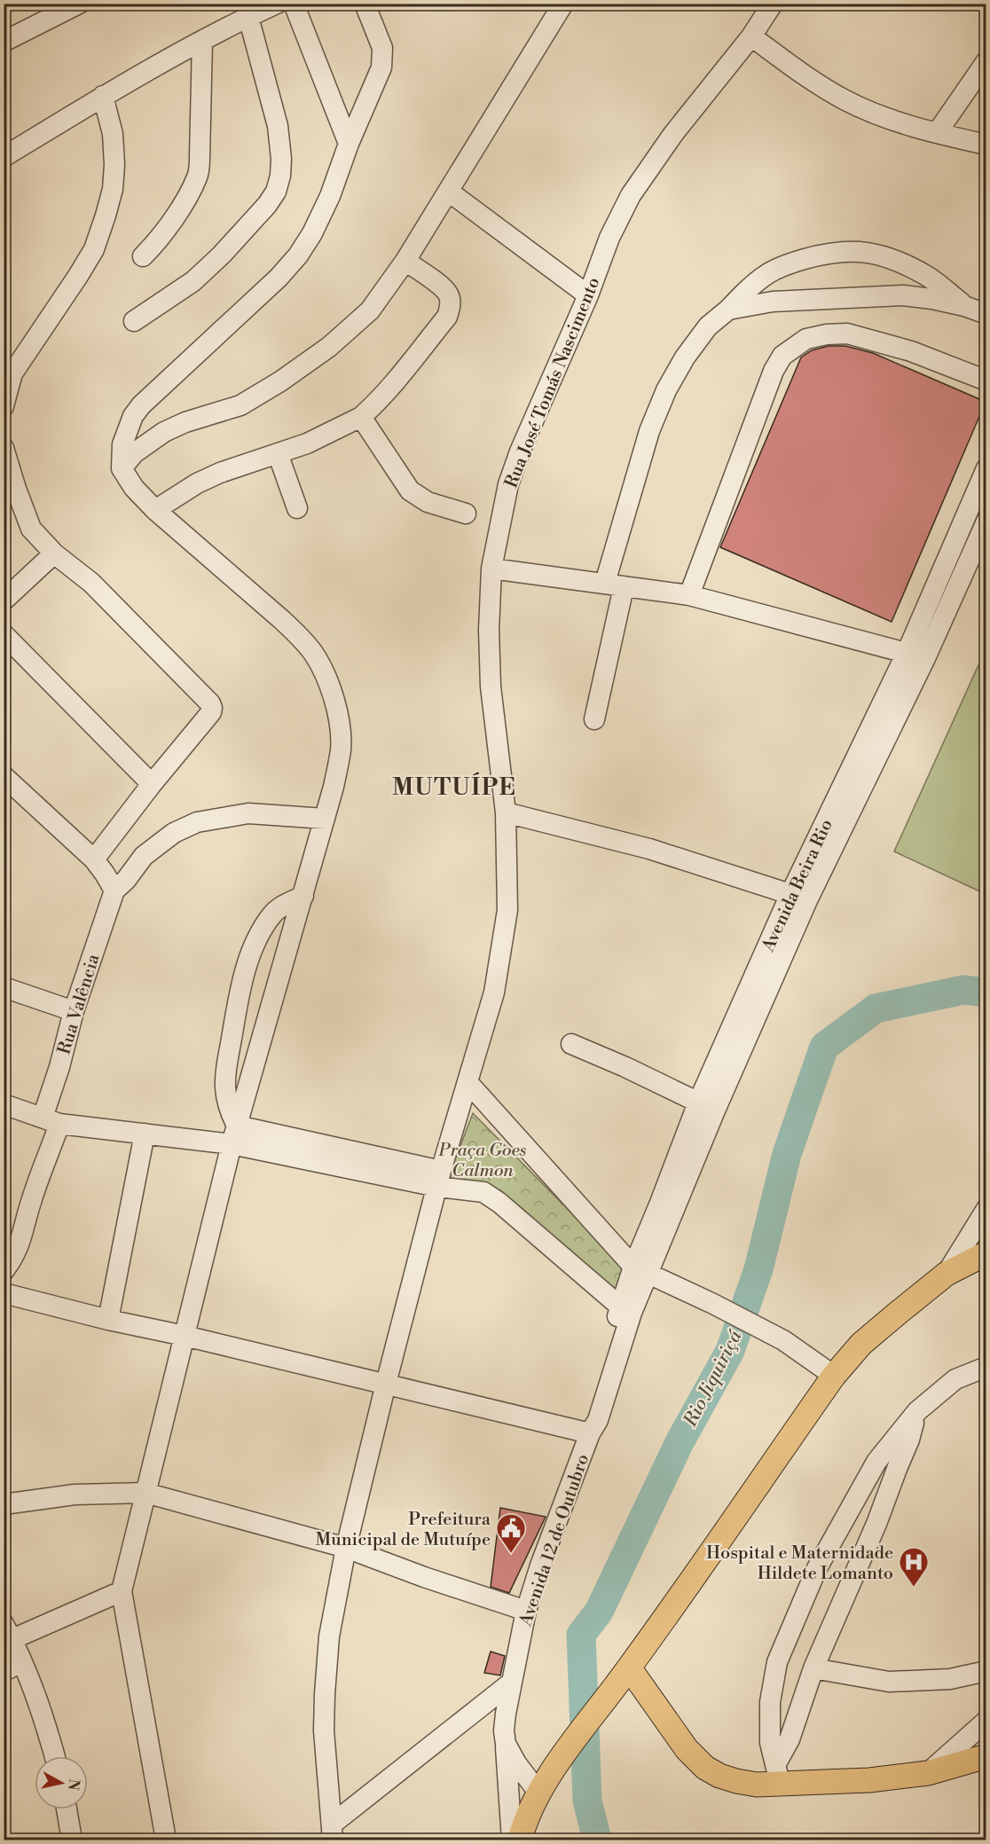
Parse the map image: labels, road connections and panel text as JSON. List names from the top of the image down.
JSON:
{
  "streets": {
    "street": [
      "Rua José Tomás Nascimento",
      "Avenida Beira Rio",
      "Rua Valência",
      "Avenida 12 de Outubro"
    ]
  },
  "crossings": [
    ["Avenida Beira Rio", "Avenida 12 de Outubro"]
  ],
  "districts": ["MUTUÍPE"],
  "water": ["Rio Jiquiriçá"],
  "parks": ["Praça Goes Calmon"],
  "places": {
    "public building": ["Prefeitura Municipal de Mutuípe"],
    "hospital": ["Hospital e Maternidade Hildete Lomanto"]
  },
  "north": "right"
}
